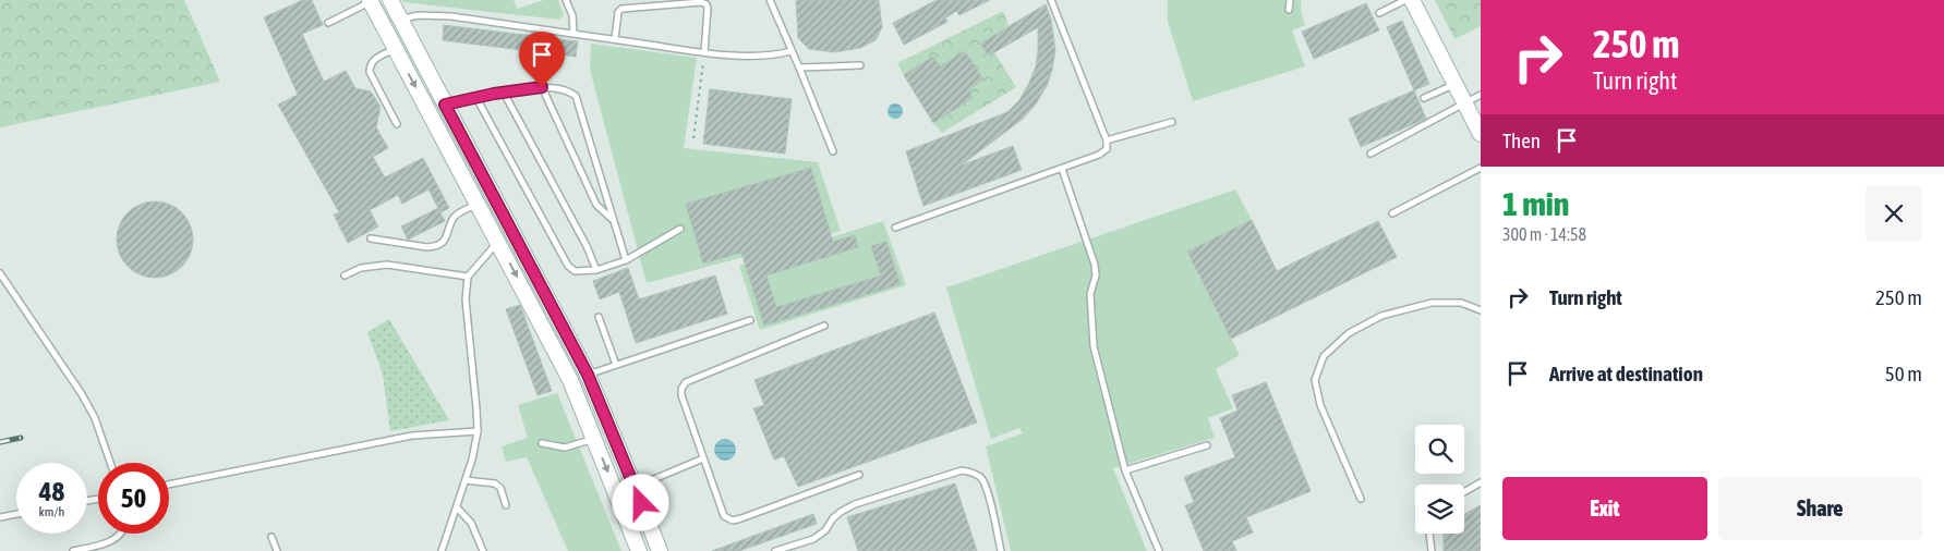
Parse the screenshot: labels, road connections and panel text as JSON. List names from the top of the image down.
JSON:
{
  "page": {
    "turn": ["250 m", "Turn right"],
    "then": "Then",
    "heading": ["1 min", "300 m · 14:58"],
    "list": [
      {
        "name": "Turn right",
        "value": "250 m"
      },
      {
        "name": "Arrive at destination",
        "value": "50 m"
      }
    ],
    "speed": "48 km/h",
    "limit": "50",
    "buttons": ["Exit", "Share"]
  }
}
